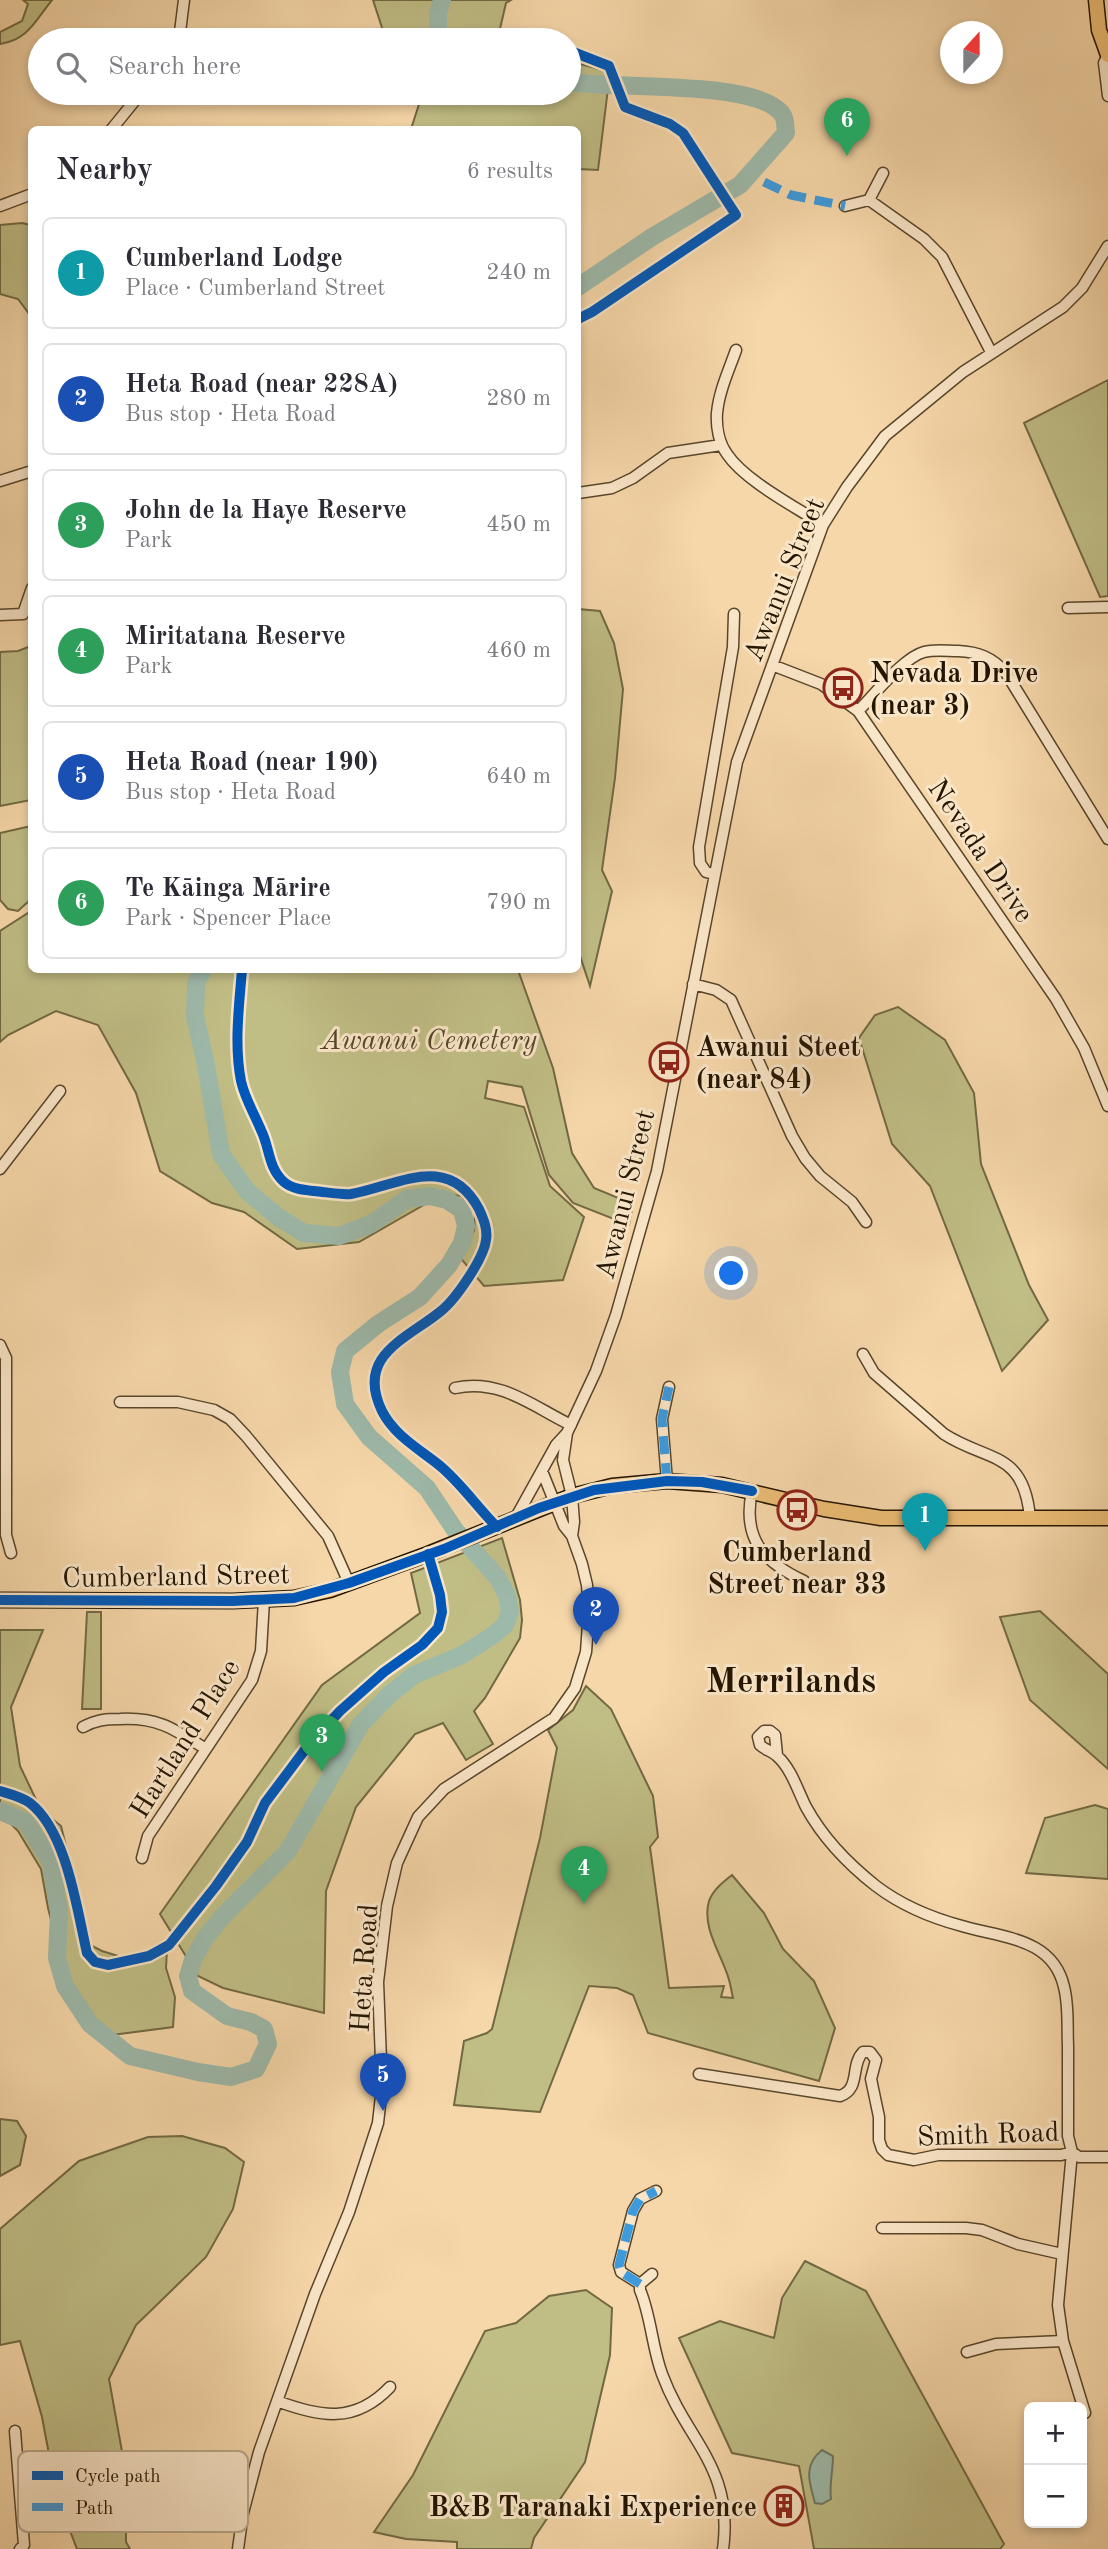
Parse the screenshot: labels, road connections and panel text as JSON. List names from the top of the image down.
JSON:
{
  "streets": {
    "main road": ["Cumberland Street"],
    "street": [
      "Awanui Street",
      "Nevada Drive",
      "Hartland Place",
      "Heta Road",
      "Smith Road"
    ]
  },
  "crossings": [
    ["Awanui Street", "Nevada Drive"],
    ["Awanui Street", "Cumberland Street"],
    ["Awanui Street", "Heta Road"],
    ["Cumberland Street", "Hartland Place"],
    ["Cumberland Street", "Heta Road"]
  ],
  "districts": ["Merrilands"],
  "parks": ["Awanui Cemetery"],
  "places": {
    "bus stop": ["Nevada Drive (near 3)", "Awanui Steet (near 84)", "Cumberland Street near 33"],
    "building": ["B&B Taranaki Experience"]
  },
  "legend": ["Cycle path", "Path"],
  "north": "top",
  "page": {
    "search": "Search here",
    "pins": [
      "6",
      "1",
      "2",
      "3",
      "4",
      "5"
    ],
    "heading": ["Nearby", "6 results"],
    "list": [
      {
        "mark": "1",
        "name": "Cumberland Lodge",
        "note": "Place · Cumberland Street",
        "value": "240 m"
      },
      {
        "mark": "2",
        "name": "Heta Road (near 228A)",
        "note": "Bus stop · Heta Road",
        "value": "280 m"
      },
      {
        "mark": "3",
        "name": "John de la Haye Reserve",
        "note": "Park",
        "value": "450 m"
      },
      {
        "mark": "4",
        "name": "Miritatana Reserve",
        "note": "Park",
        "value": "460 m"
      },
      {
        "mark": "5",
        "name": "Heta Road (near 190)",
        "note": "Bus stop · Heta Road",
        "value": "640 m"
      },
      {
        "mark": "6",
        "name": "Te Kāinga Mārire",
        "note": "Park · Spencer Place",
        "value": "790 m"
      }
    ],
    "map_buttons": ["+", "−"]
  }
}
